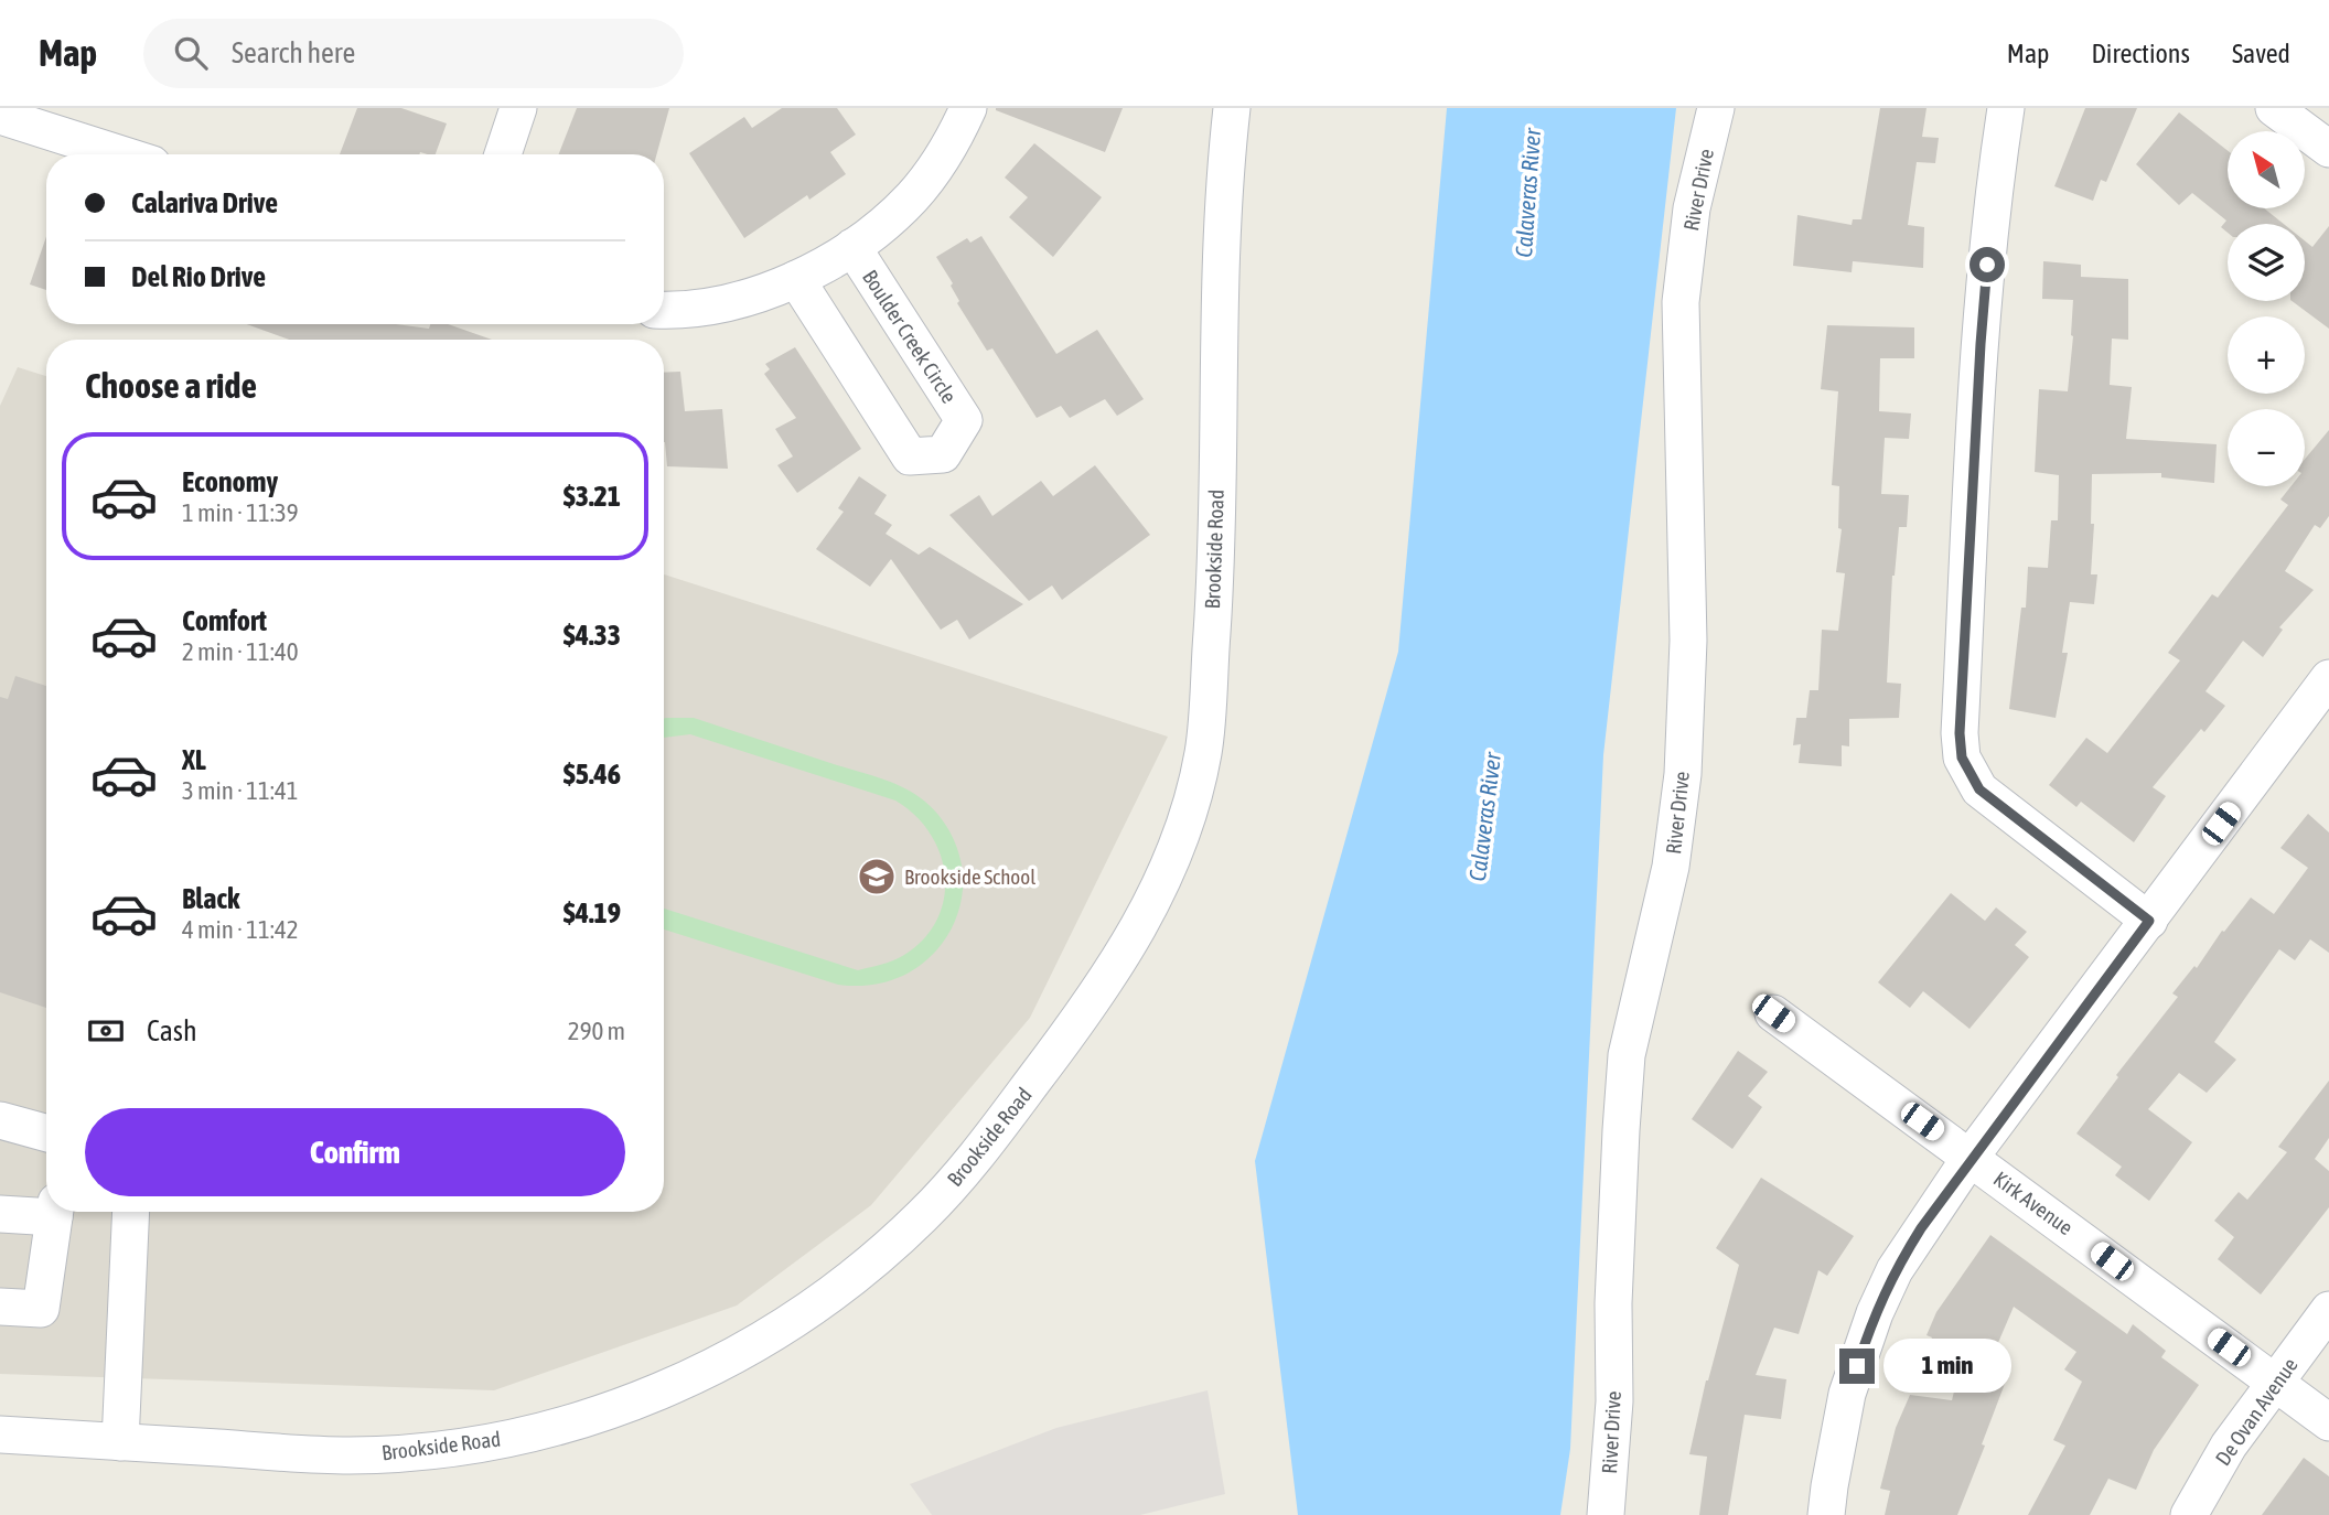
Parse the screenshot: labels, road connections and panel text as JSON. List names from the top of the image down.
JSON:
{
  "streets": {
    "street": [
      "River Drive",
      "Boulder Creek Circle",
      "Brookside Road",
      "Kirk Avenue",
      "De Ovan Avenue"
    ]
  },
  "crossings": [
    ["Kirk Avenue", "De Ovan Avenue"]
  ],
  "water": ["Calaveras River"],
  "places": {
    "school or university": ["Brookside School"]
  },
  "north": "top left",
  "page": {
    "header": "Map",
    "search": "Search here",
    "nav": ["Map", "Directions", "Saved"],
    "map_buttons": ["+", "−"],
    "banner": ["Calariva Drive", "Del Rio Drive"],
    "heading": "Choose a ride",
    "list": [
      {
        "name": "Economy",
        "note": "1 min · 11:39",
        "value": "$3.21"
      },
      {
        "name": "Comfort",
        "note": "2 min · 11:40",
        "value": "$4.33"
      },
      {
        "name": "XL",
        "note": "3 min · 11:41",
        "value": "$5.46"
      },
      {
        "name": "Black",
        "note": "4 min · 11:42",
        "value": "$4.19"
      }
    ],
    "pay": ["Cash", "290 m"],
    "buttons": "Confirm",
    "bubble": "1 min"
  }
}
